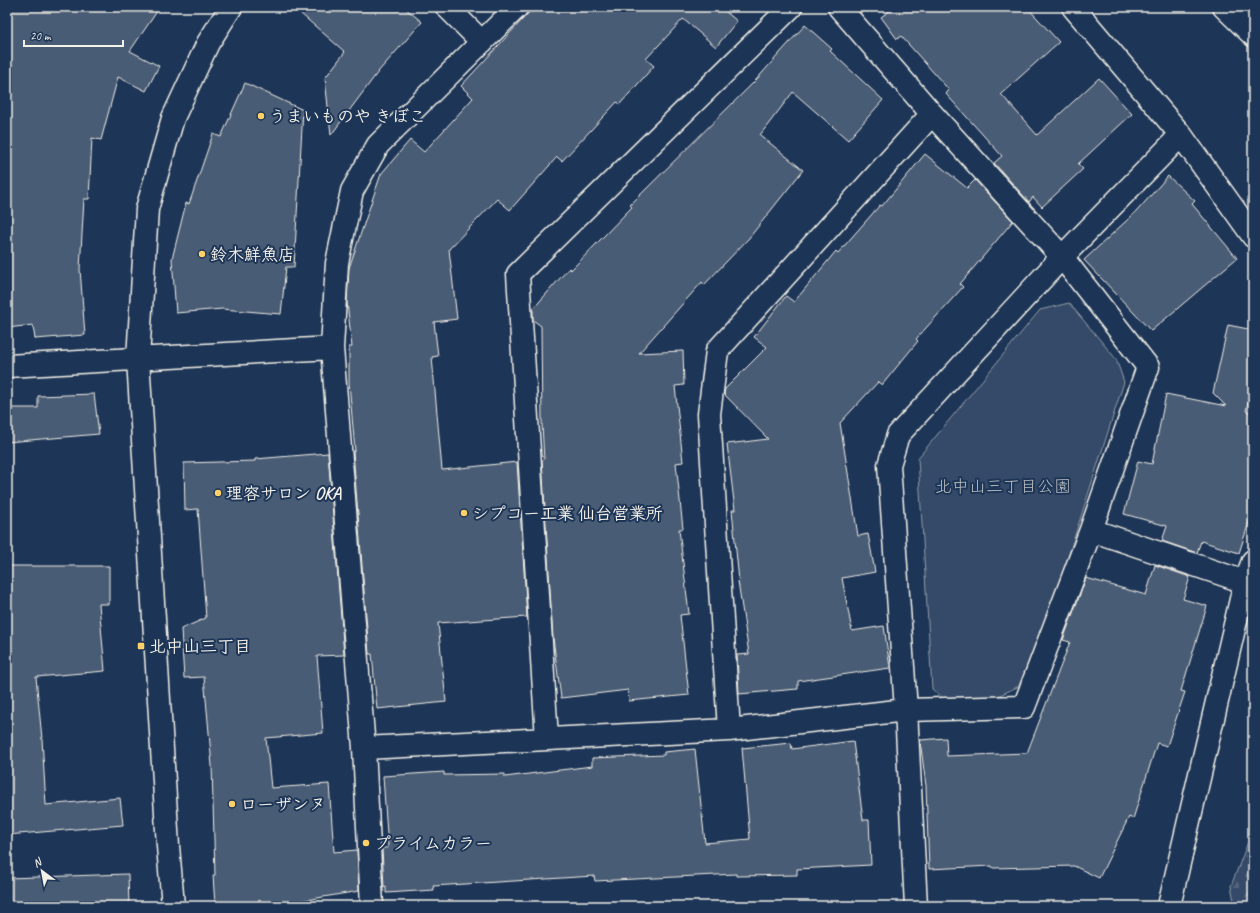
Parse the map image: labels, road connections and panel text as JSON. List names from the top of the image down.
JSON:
{
  "parks": ["北中山三丁目公園"],
  "places": {
    "other": [
      "うまいものや きぼこ",
      "鈴木鮮魚店",
      "理容サロン OKA",
      "シプコー工業 仙台営業所",
      "ローザンヌ",
      "プライムカラー"
    ],
    "transit": ["北中山三丁目"]
  },
  "scale_bar": "20 m",
  "north": "top left"
}
